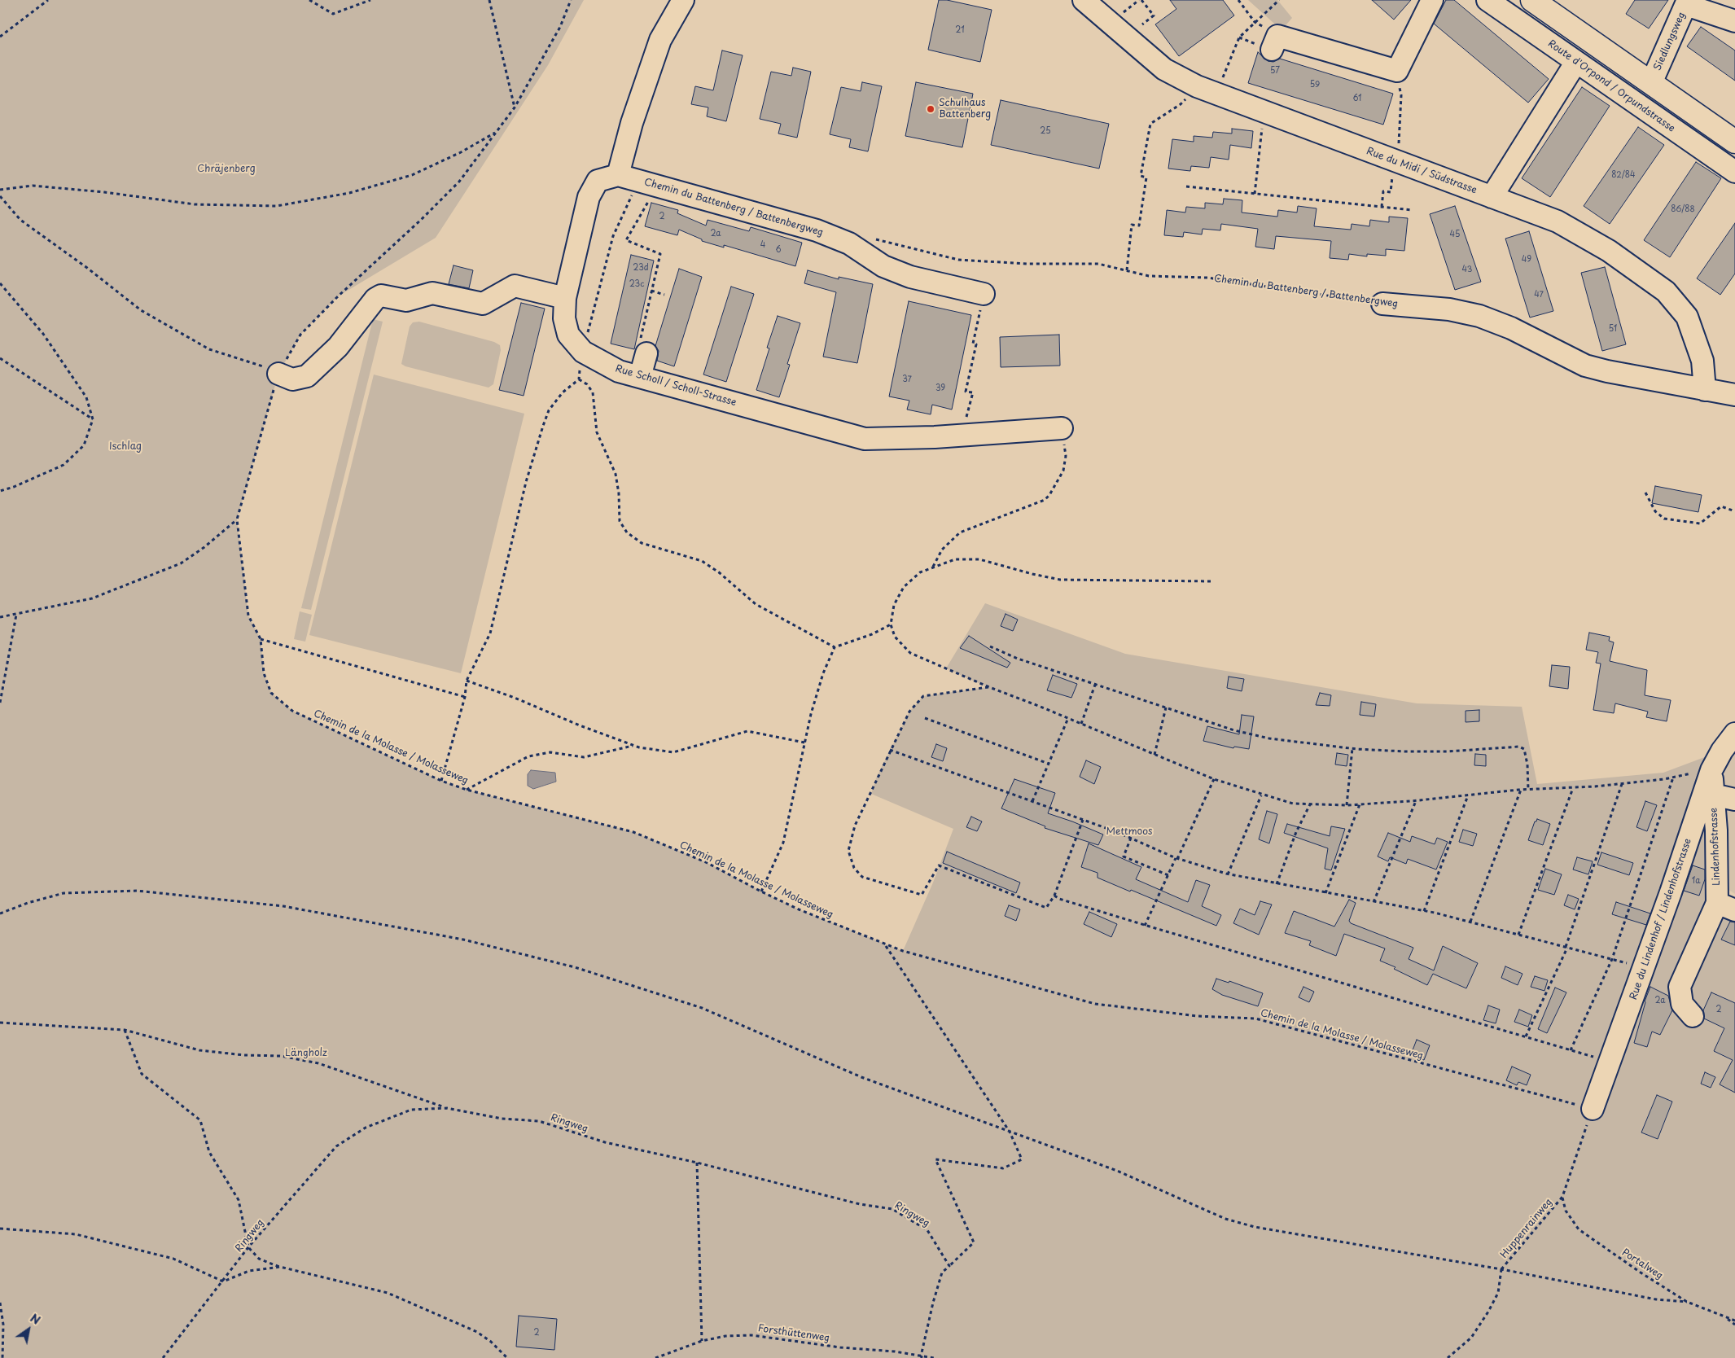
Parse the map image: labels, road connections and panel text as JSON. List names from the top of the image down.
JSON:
{
  "streets": {
    "street": [
      "Siedlungsweg",
      "Route d'Orpond / Orpundstrasse",
      "Rue du Midi / Südstrasse",
      "Chemin du Battenberg / Battenbergweg",
      "Rue Scholl / Scholl-Strasse",
      "Lindenhofstrasse",
      "Rue du Lindenhof / Lindenhofstrasse"
    ],
    "path": [
      "Chemin de la Molasse / Molasseweg",
      "Ringweg",
      "Huppenrainweg",
      "Portalweg",
      "Forsthüttenweg"
    ]
  },
  "crossings": [
    ["Rue du Midi / Südstrasse", "Chemin du Battenberg / Battenbergweg"],
    ["Chemin du Battenberg / Battenbergweg", "Rue Scholl / Scholl-Strasse"],
    ["Chemin de la Molasse / Molasseweg", "Rue du Lindenhof / Lindenhofstrasse"],
    ["Lindenhofstrasse", "Rue du Lindenhof / Lindenhofstrasse"],
    ["Huppenrainweg", "Portalweg"]
  ],
  "parks": [
    "Chräjenberg",
    "Ischlag",
    "Mettmoos",
    "Längholz"
  ],
  "places": ["Schulhaus Battenberg"],
  "house_numbers": [
    "21",
    "57",
    "59",
    "61",
    "25",
    "82/84",
    "86/88",
    "2",
    "2a",
    "45",
    "4",
    "6",
    "49",
    "23d",
    "43",
    "23c",
    "47",
    "51",
    "37",
    "39",
    "1a",
    "2a",
    "2",
    "2"
  ],
  "north": "top right"
}
